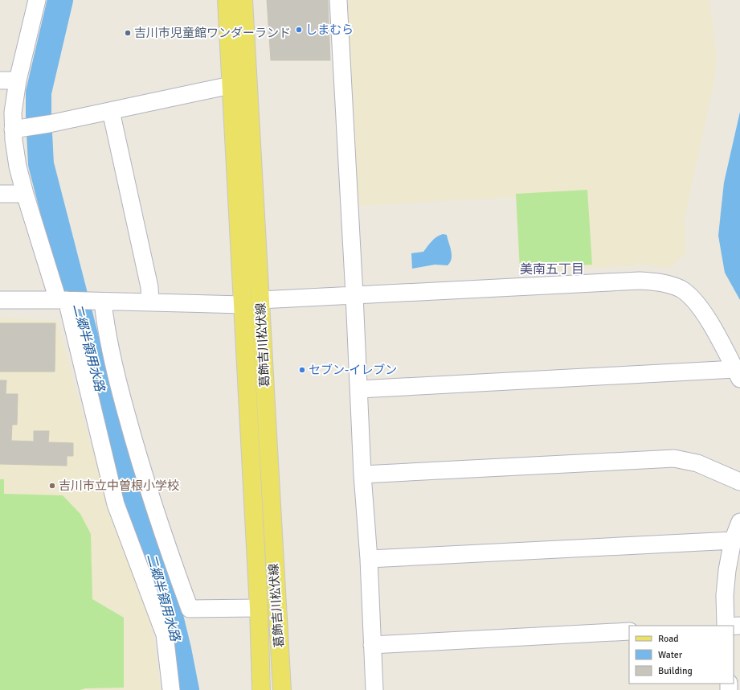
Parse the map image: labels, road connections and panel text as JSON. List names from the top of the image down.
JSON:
{
  "streets": {
    "main road": ["葛飾吉川松伏線"]
  },
  "districts": ["美南五丁目"],
  "water": ["二郷半領用水路"],
  "places": [
    "しまむら",
    "吉川市児童館ワンダーランド",
    "セブン-イレブン",
    "吉川市立中曽根小学校"
  ],
  "legend": ["Road", "Water", "Building"]
}
